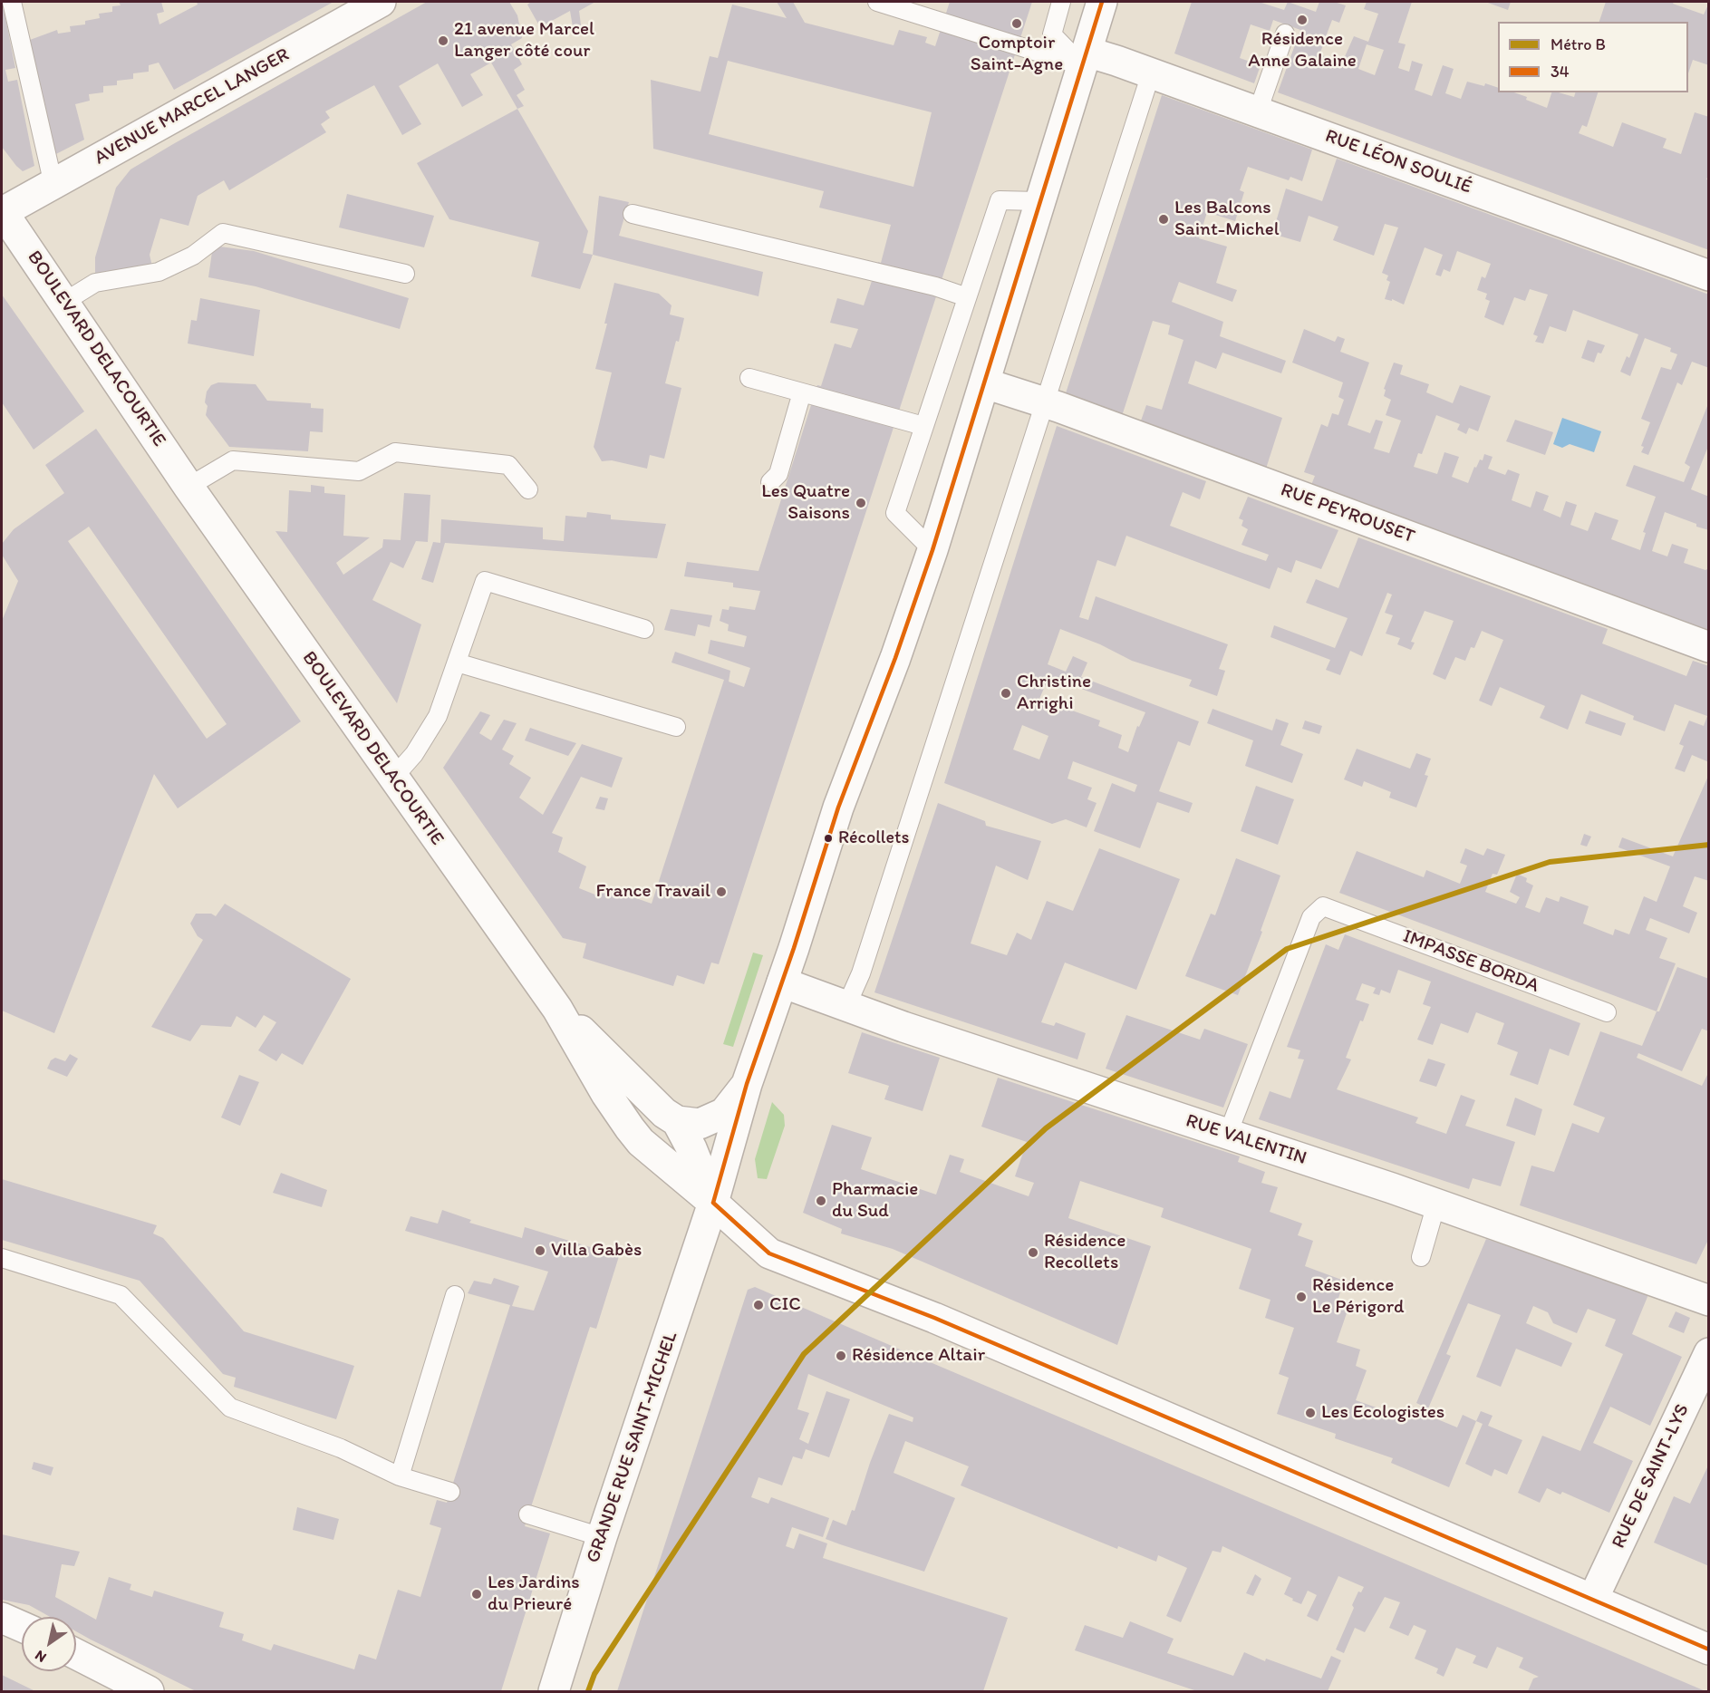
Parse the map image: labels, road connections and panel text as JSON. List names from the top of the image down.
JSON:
{
  "streets": {
    "main road": [
      "AVENUE MARCEL LANGER",
      "RUE LÉON SOULIÉ",
      "BOULEVARD DELACOURTIE",
      "RUE PEYROUSET",
      "RUE VALENTIN",
      "GRANDE RUE SAINT-MICHEL",
      "RUE DE SAINT-LYS"
    ],
    "lane": ["IMPASSE BORDA"]
  },
  "crossings": [
    ["AVENUE MARCEL LANGER", "BOULEVARD DELACOURTIE"],
    ["RUE LÉON SOULIÉ", "GRANDE RUE SAINT-MICHEL"],
    ["BOULEVARD DELACOURTIE", "GRANDE RUE SAINT-MICHEL"],
    ["RUE PEYROUSET", "GRANDE RUE SAINT-MICHEL"],
    ["IMPASSE BORDA", "RUE VALENTIN"],
    ["RUE VALENTIN", "GRANDE RUE SAINT-MICHEL"]
  ],
  "places": [
    "Résidence Anne Galaine",
    "Comptoir Saint-Agne",
    "21 avenue Marcel Langer côté cour",
    "Les Balcons Saint-Michel",
    "Les Quatre Saisons",
    "Christine Arrighi",
    "Récollets",
    "France Travail",
    "Pharmacie du Sud",
    "Villa Gabès",
    "Résidence Recollets",
    "Résidence Le Périgord",
    "CIC",
    "Résidence Altair",
    "Les Ecologistes",
    "Les Jardins du Prieuré"
  ],
  "lines": ["transit line 34", "metro line B"],
  "legend": ["Métro B", "34"],
  "north": "bottom left"
}
